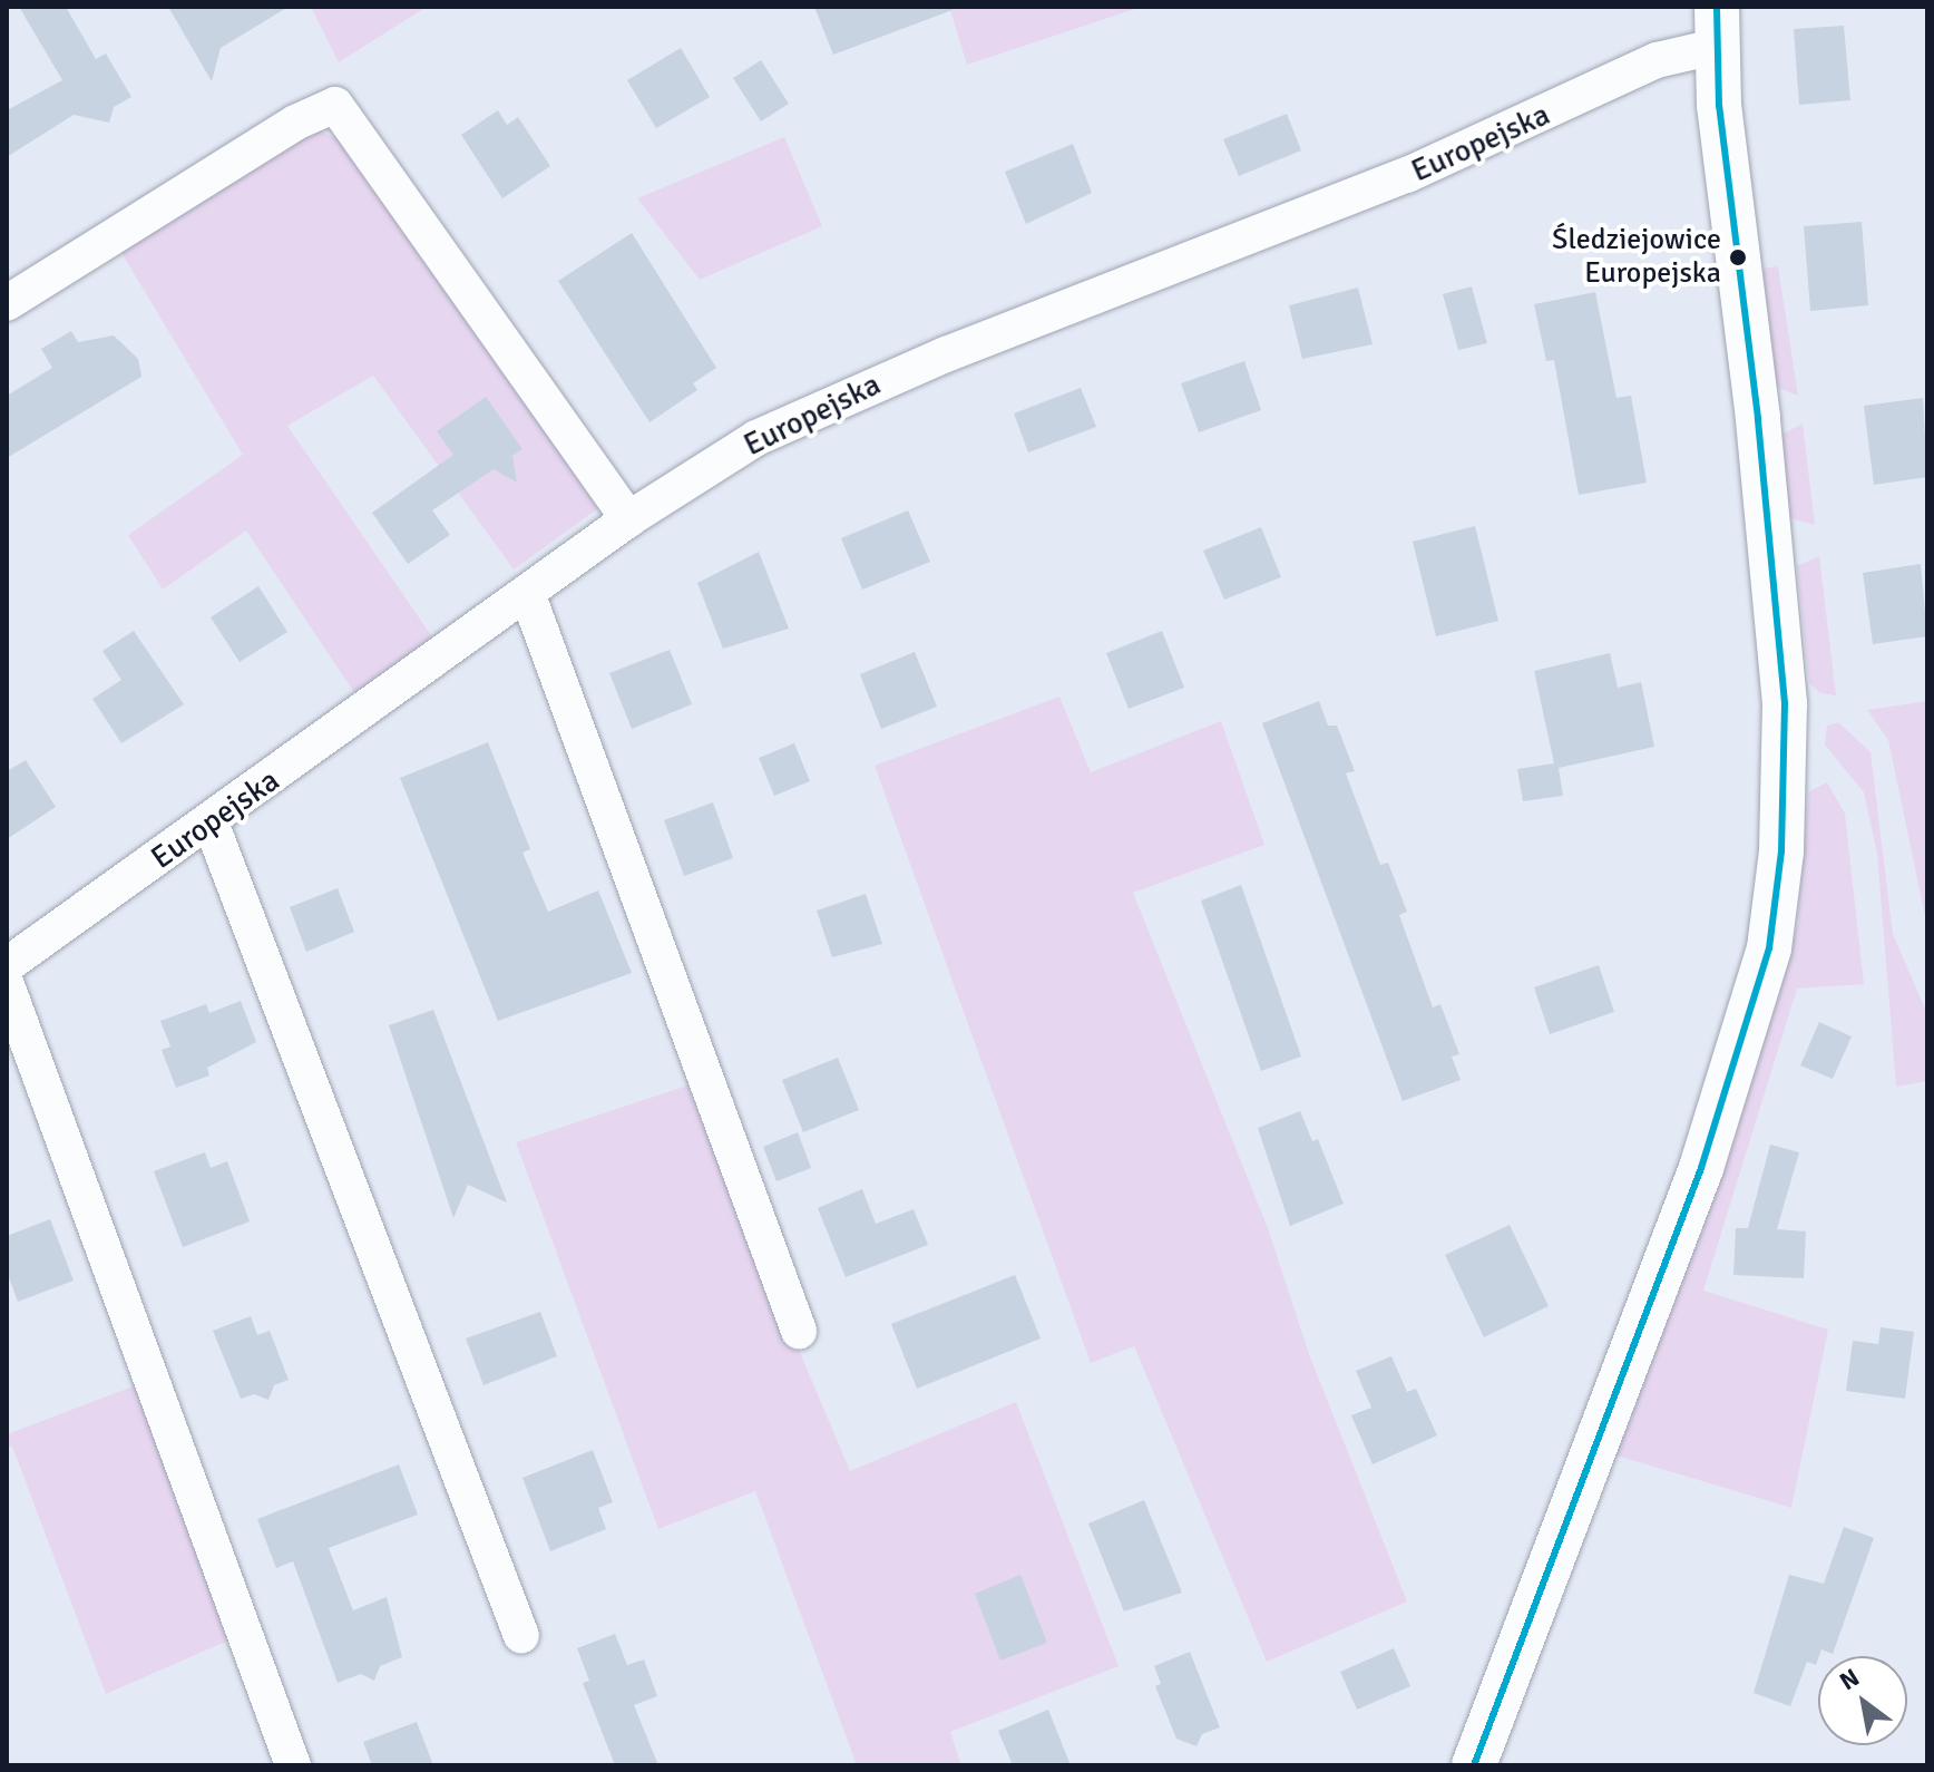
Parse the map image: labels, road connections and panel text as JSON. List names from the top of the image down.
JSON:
{
  "streets": {
    "street": ["Europejska"]
  },
  "places": ["Śledziejowice Europejska"],
  "north": "top left"
}
